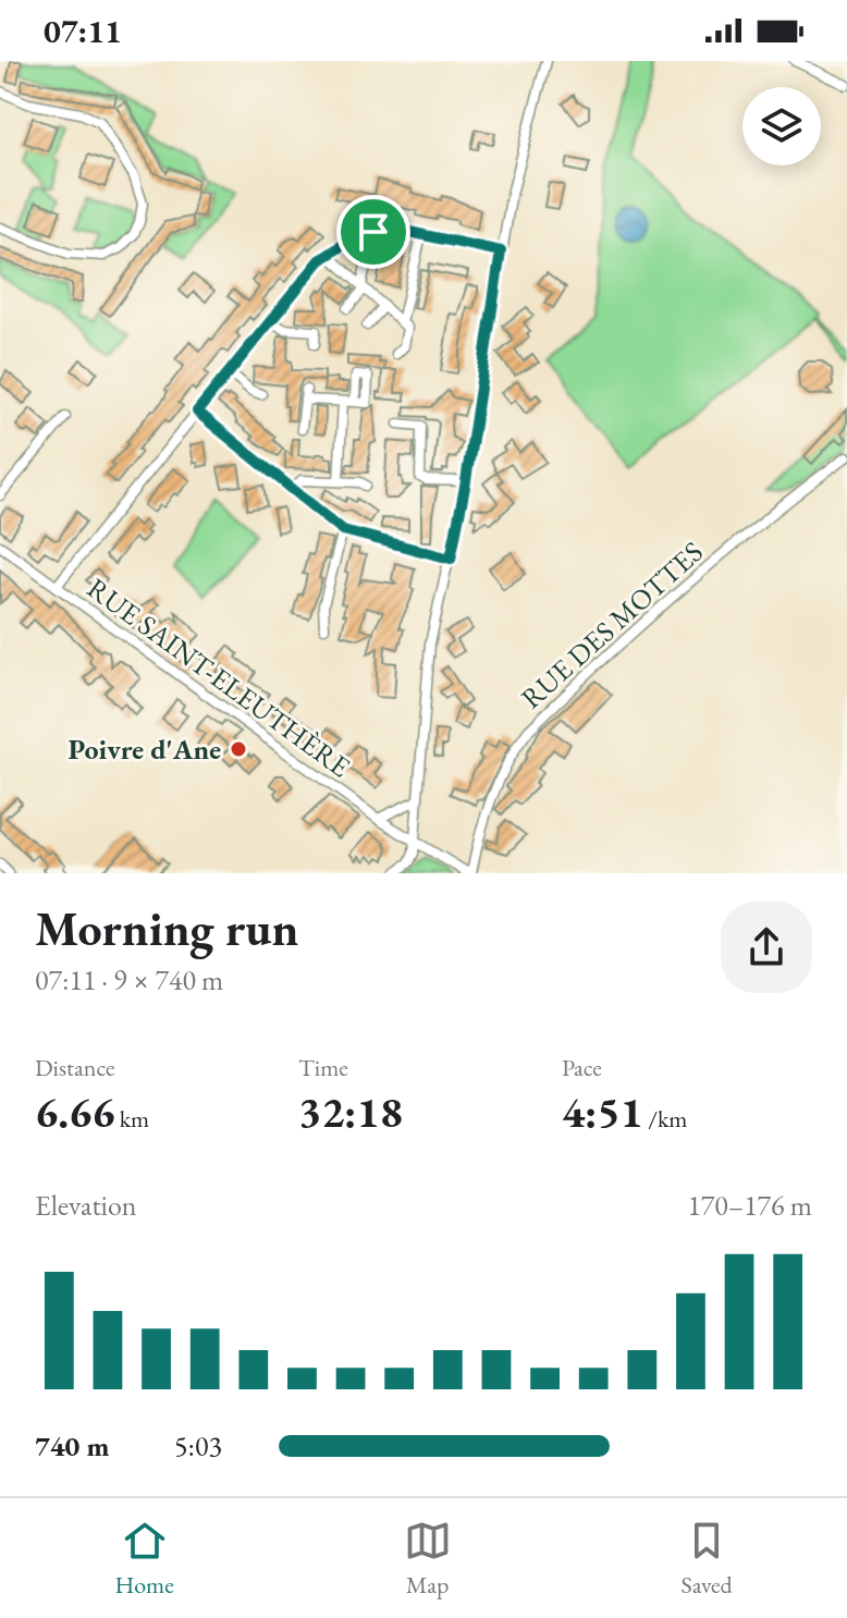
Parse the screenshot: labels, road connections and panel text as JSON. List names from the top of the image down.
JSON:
{
  "streets": {
    "street": ["RUE DES MOTTES", "RUE SAINT-ELEUTHÈRE"]
  },
  "crossings": [
    ["RUE DES MOTTES", "RUE SAINT-ELEUTHÈRE"]
  ],
  "places": ["Poivre d'Ane"],
  "page": {
    "status": "07:11",
    "heading": ["Morning run", "07:11 · 9 × 740 m"],
    "stats": [
      ["Distance", "6.66 km"],
      ["Time", "32:18"],
      ["Pace", "4:51 /km"]
    ],
    "chart": ["Elevation", "170–176 m"],
    "list": [
      {
        "name": "740 m",
        "note": "5:03"
      }
    ],
    "tabs": ["Home", "Map", "Saved"]
  }
}
